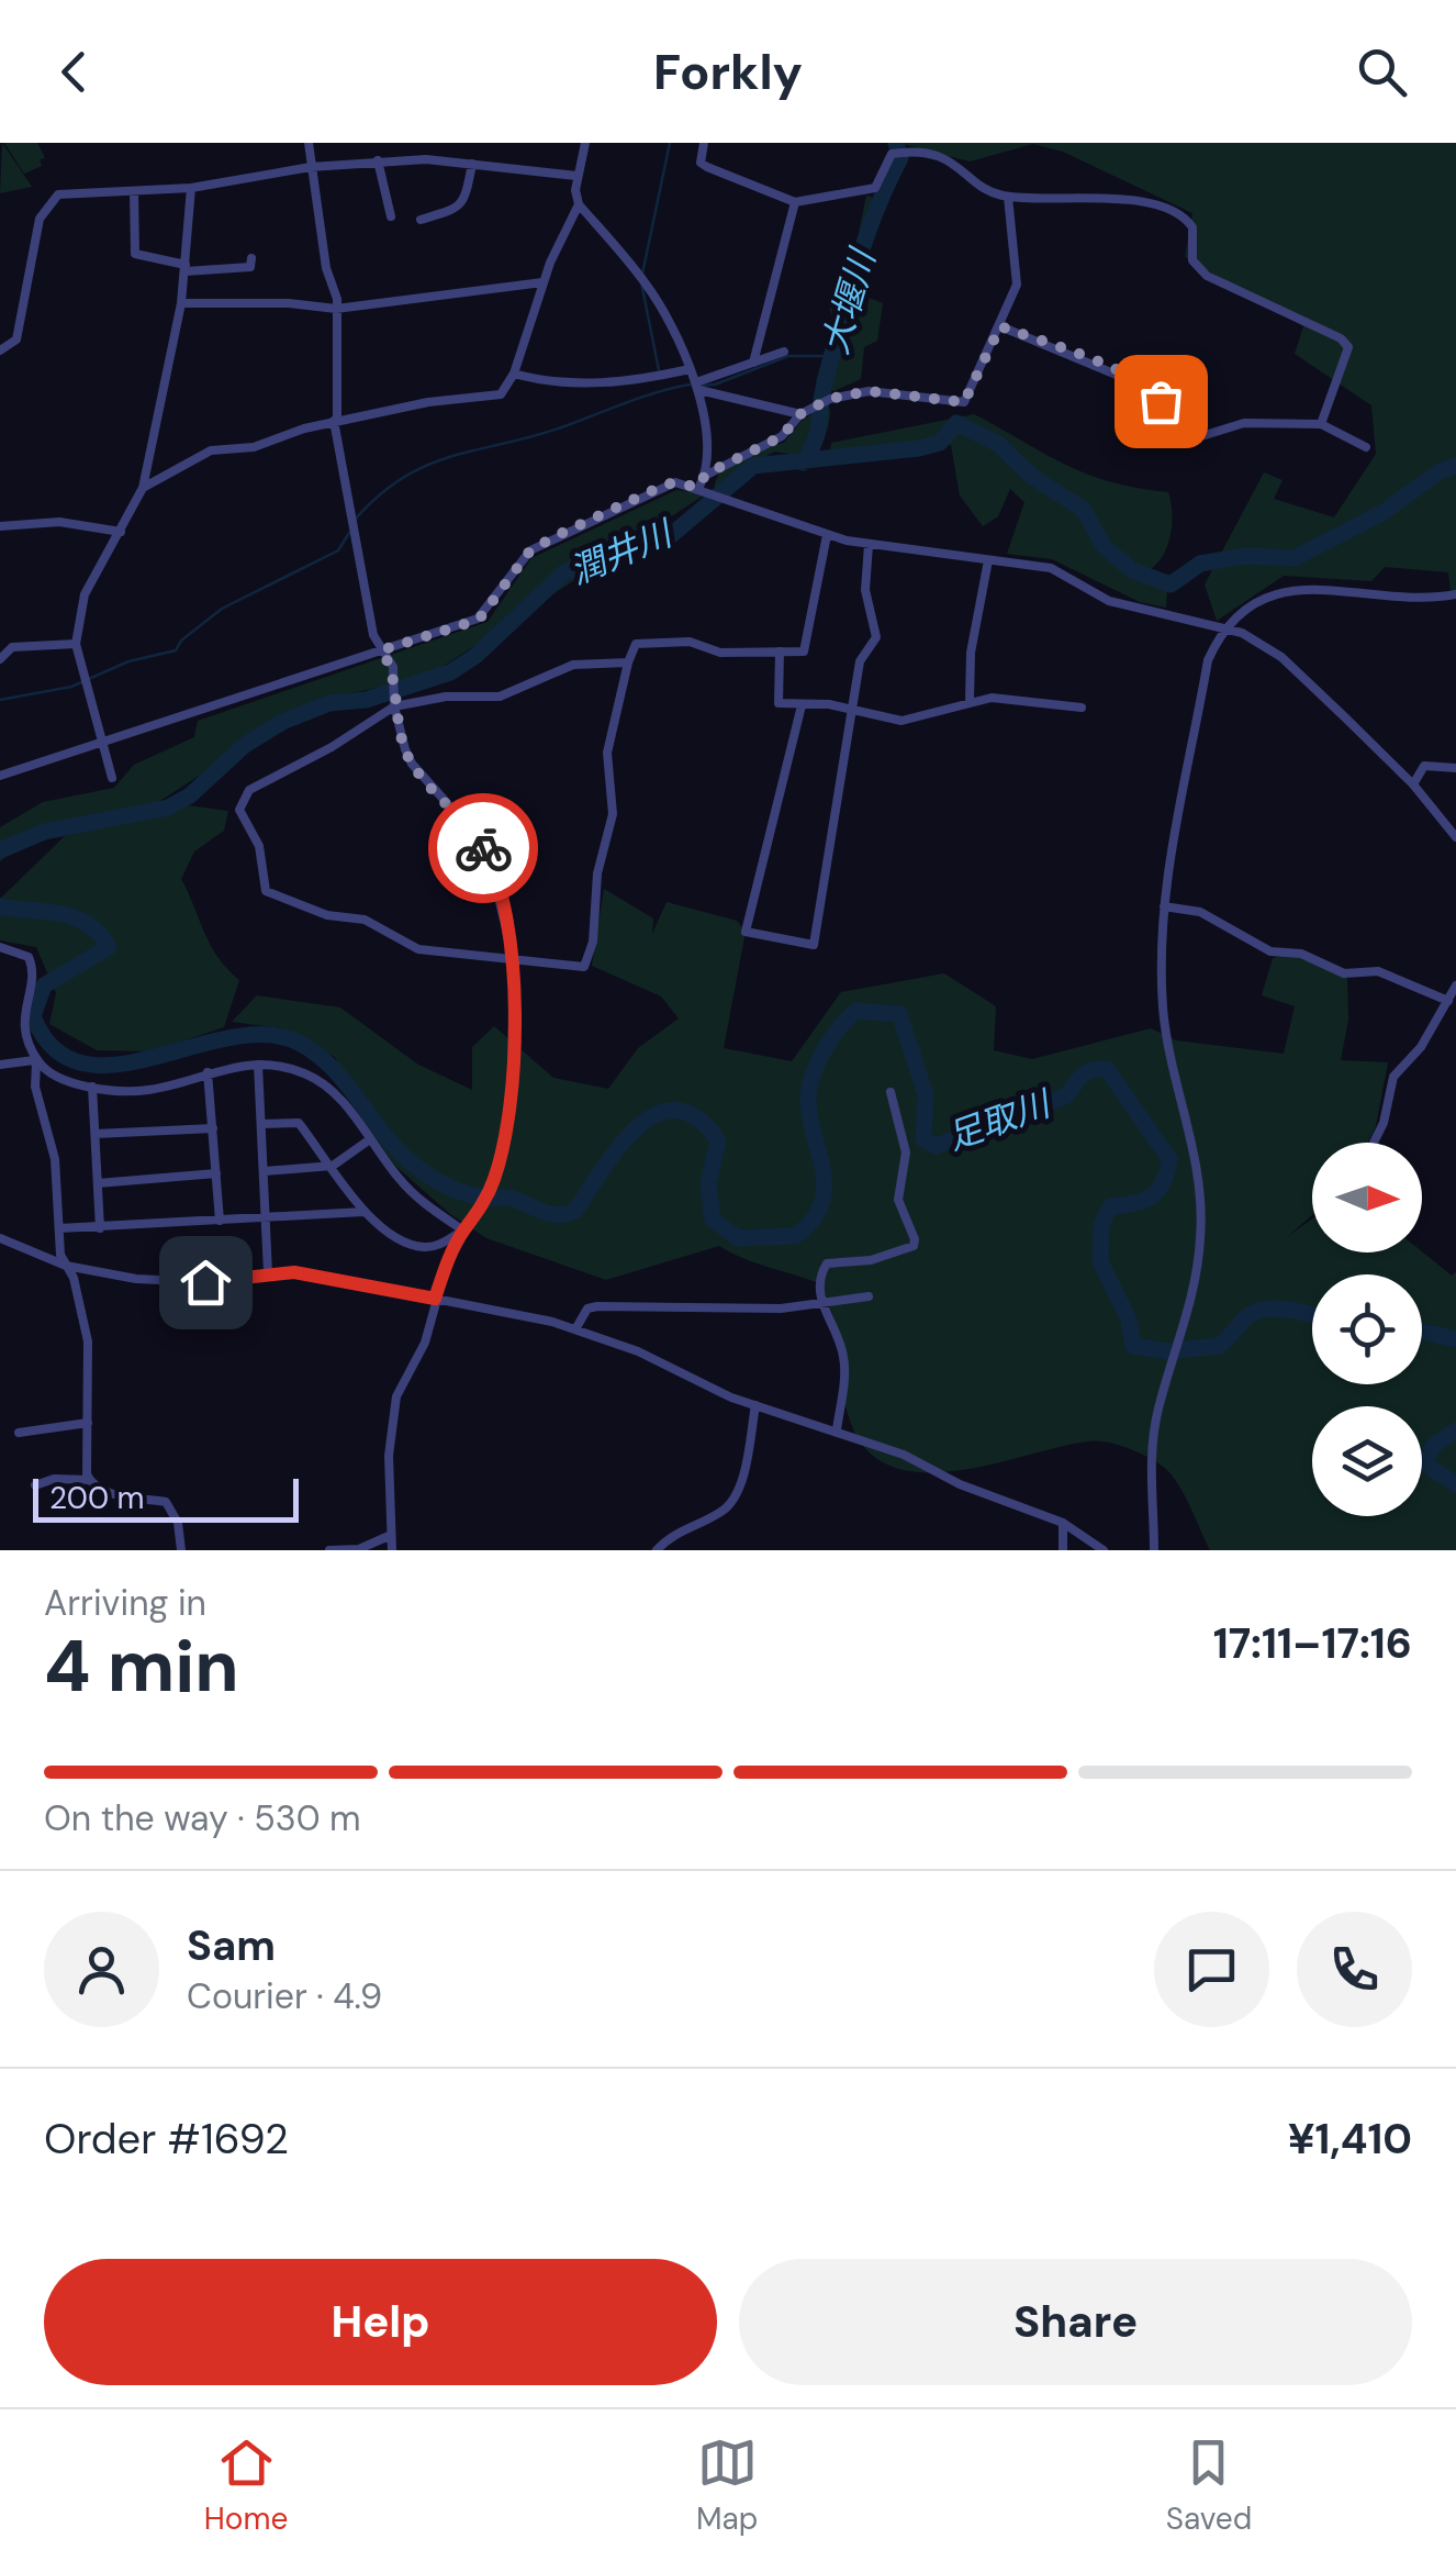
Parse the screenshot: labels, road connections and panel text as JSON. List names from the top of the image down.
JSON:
{
  "water": ["大堰川", "潤井川", "足取川"],
  "scale_bar": "200 m",
  "north": "right",
  "page": {
    "header": "Forkly",
    "scale": "200 m",
    "heading": ["4 min", "Arriving in", "17:11–17:16"],
    "panel": [
      "Sam",
      "Courier · 4.9",
      "Order #1692",
      "¥1,410"
    ],
    "bar": "On the way · 530 m",
    "buttons": ["Help", "Share"],
    "tabs": ["Home", "Map", "Saved"]
  }
}
